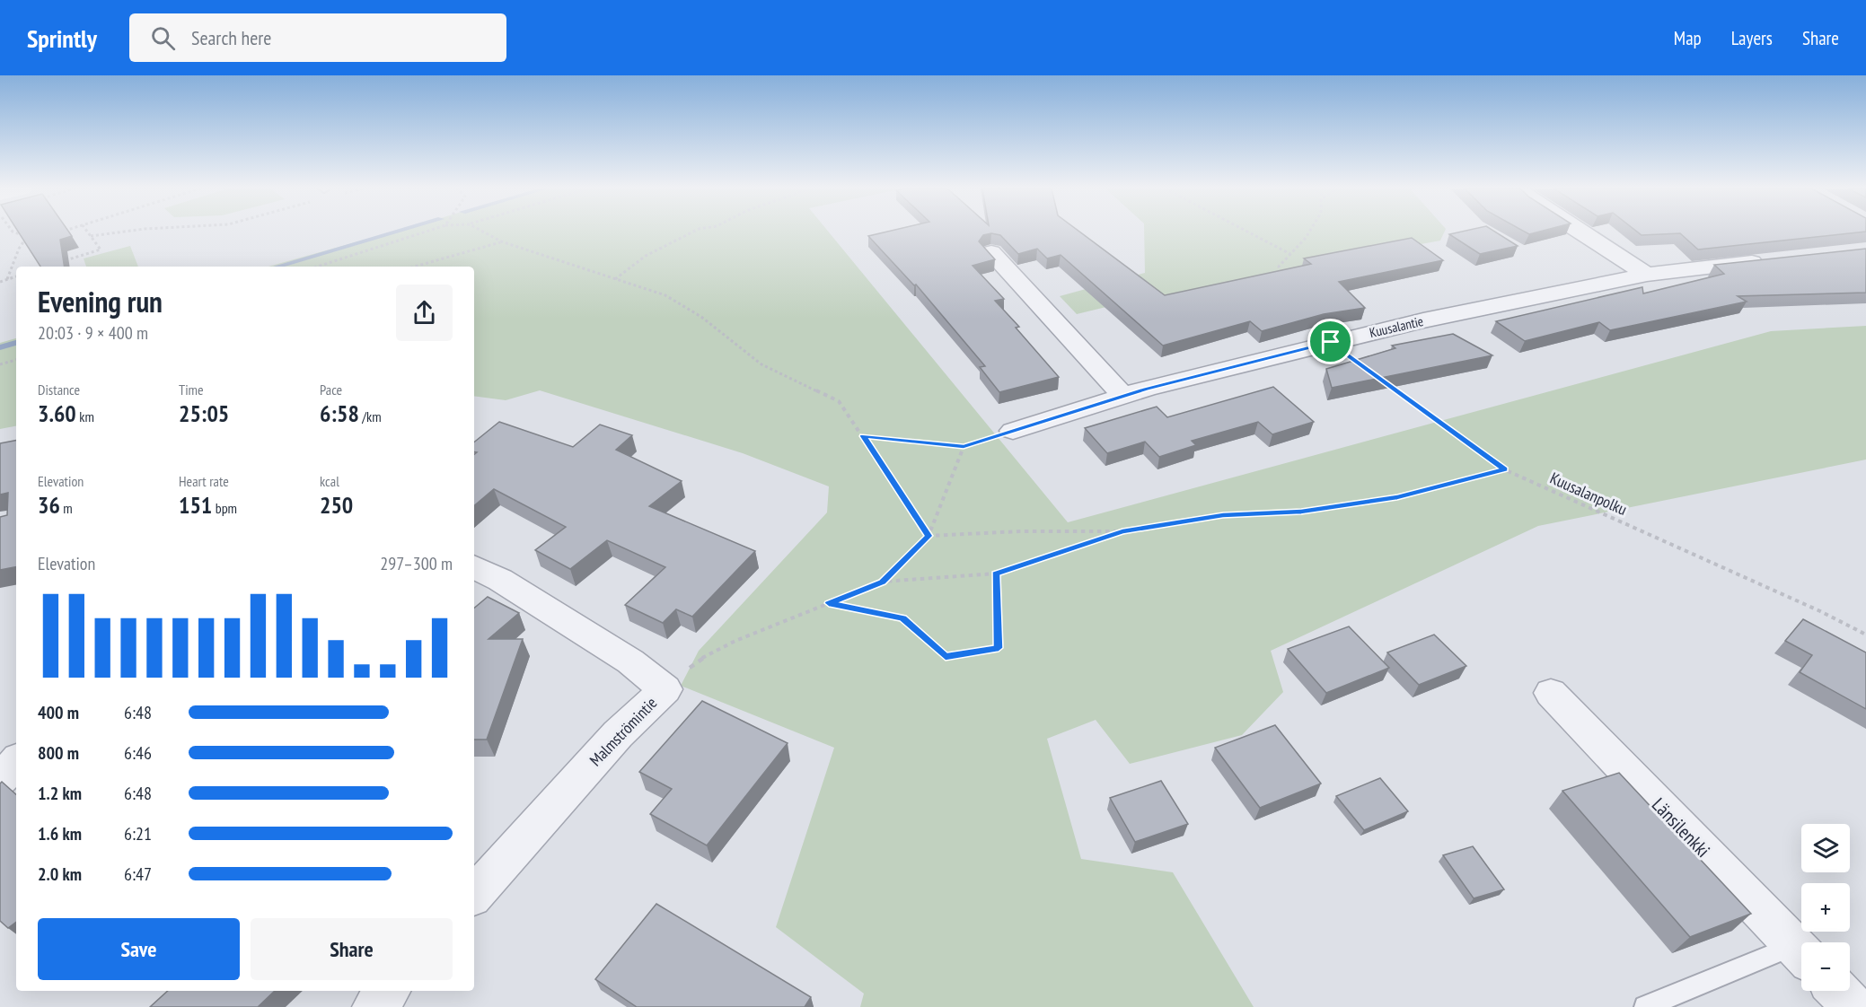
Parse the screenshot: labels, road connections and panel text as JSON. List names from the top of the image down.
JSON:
{
  "streets": {
    "street": ["Kuusalantie", "Malmströmintie", "Länsilenkki"],
    "path": ["Kuusalanpolku"]
  },
  "page": {
    "header": "Sprintly",
    "search": "Search here",
    "nav": ["Map", "Layers", "Share"],
    "heading": ["Evening run", "20:03 · 9 × 400 m"],
    "stats": [
      ["Distance", "3.60 km"],
      ["Time", "25:05"],
      ["Pace", "6:58 /km"],
      ["Elevation", "36 m"],
      ["Heart rate", "151 bpm"],
      ["kcal", "250"]
    ],
    "chart": ["Elevation", "297–300 m"],
    "list": [
      {
        "name": "400 m",
        "note": "6:48"
      },
      {
        "name": "800 m",
        "note": "6:46"
      },
      {
        "name": "1.2 km",
        "note": "6:48"
      },
      {
        "name": "1.6 km",
        "note": "6:21"
      },
      {
        "name": "2.0 km",
        "note": "6:47"
      }
    ],
    "map_buttons": ["+", "−"],
    "buttons": ["Save", "Share"]
  }
}
